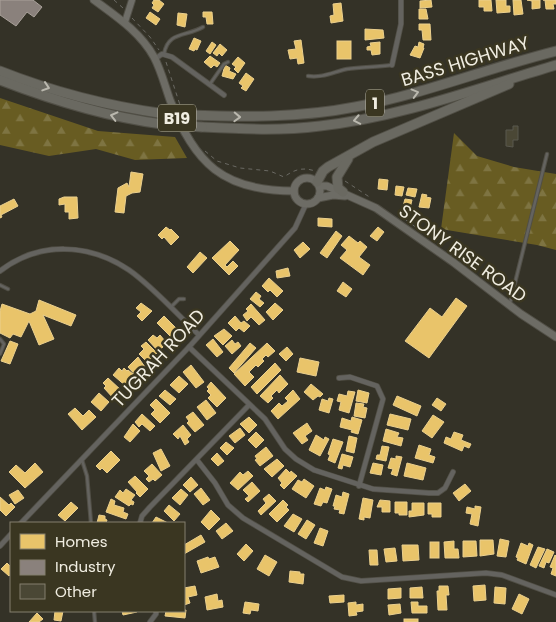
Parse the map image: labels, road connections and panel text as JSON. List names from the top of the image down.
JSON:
{
  "streets": {
    "highway": ["BASS HIGHWAY", "1"],
    "main road": ["B19", "STONY RISE ROAD"],
    "street": ["TUGRAH ROAD"]
  },
  "crossings": [
    ["B19", "STONY RISE ROAD"],
    ["B19", "TUGRAH ROAD"],
    ["STONY RISE ROAD", "TUGRAH ROAD"]
  ],
  "legend": ["Homes", "Industry", "Other"]
}
